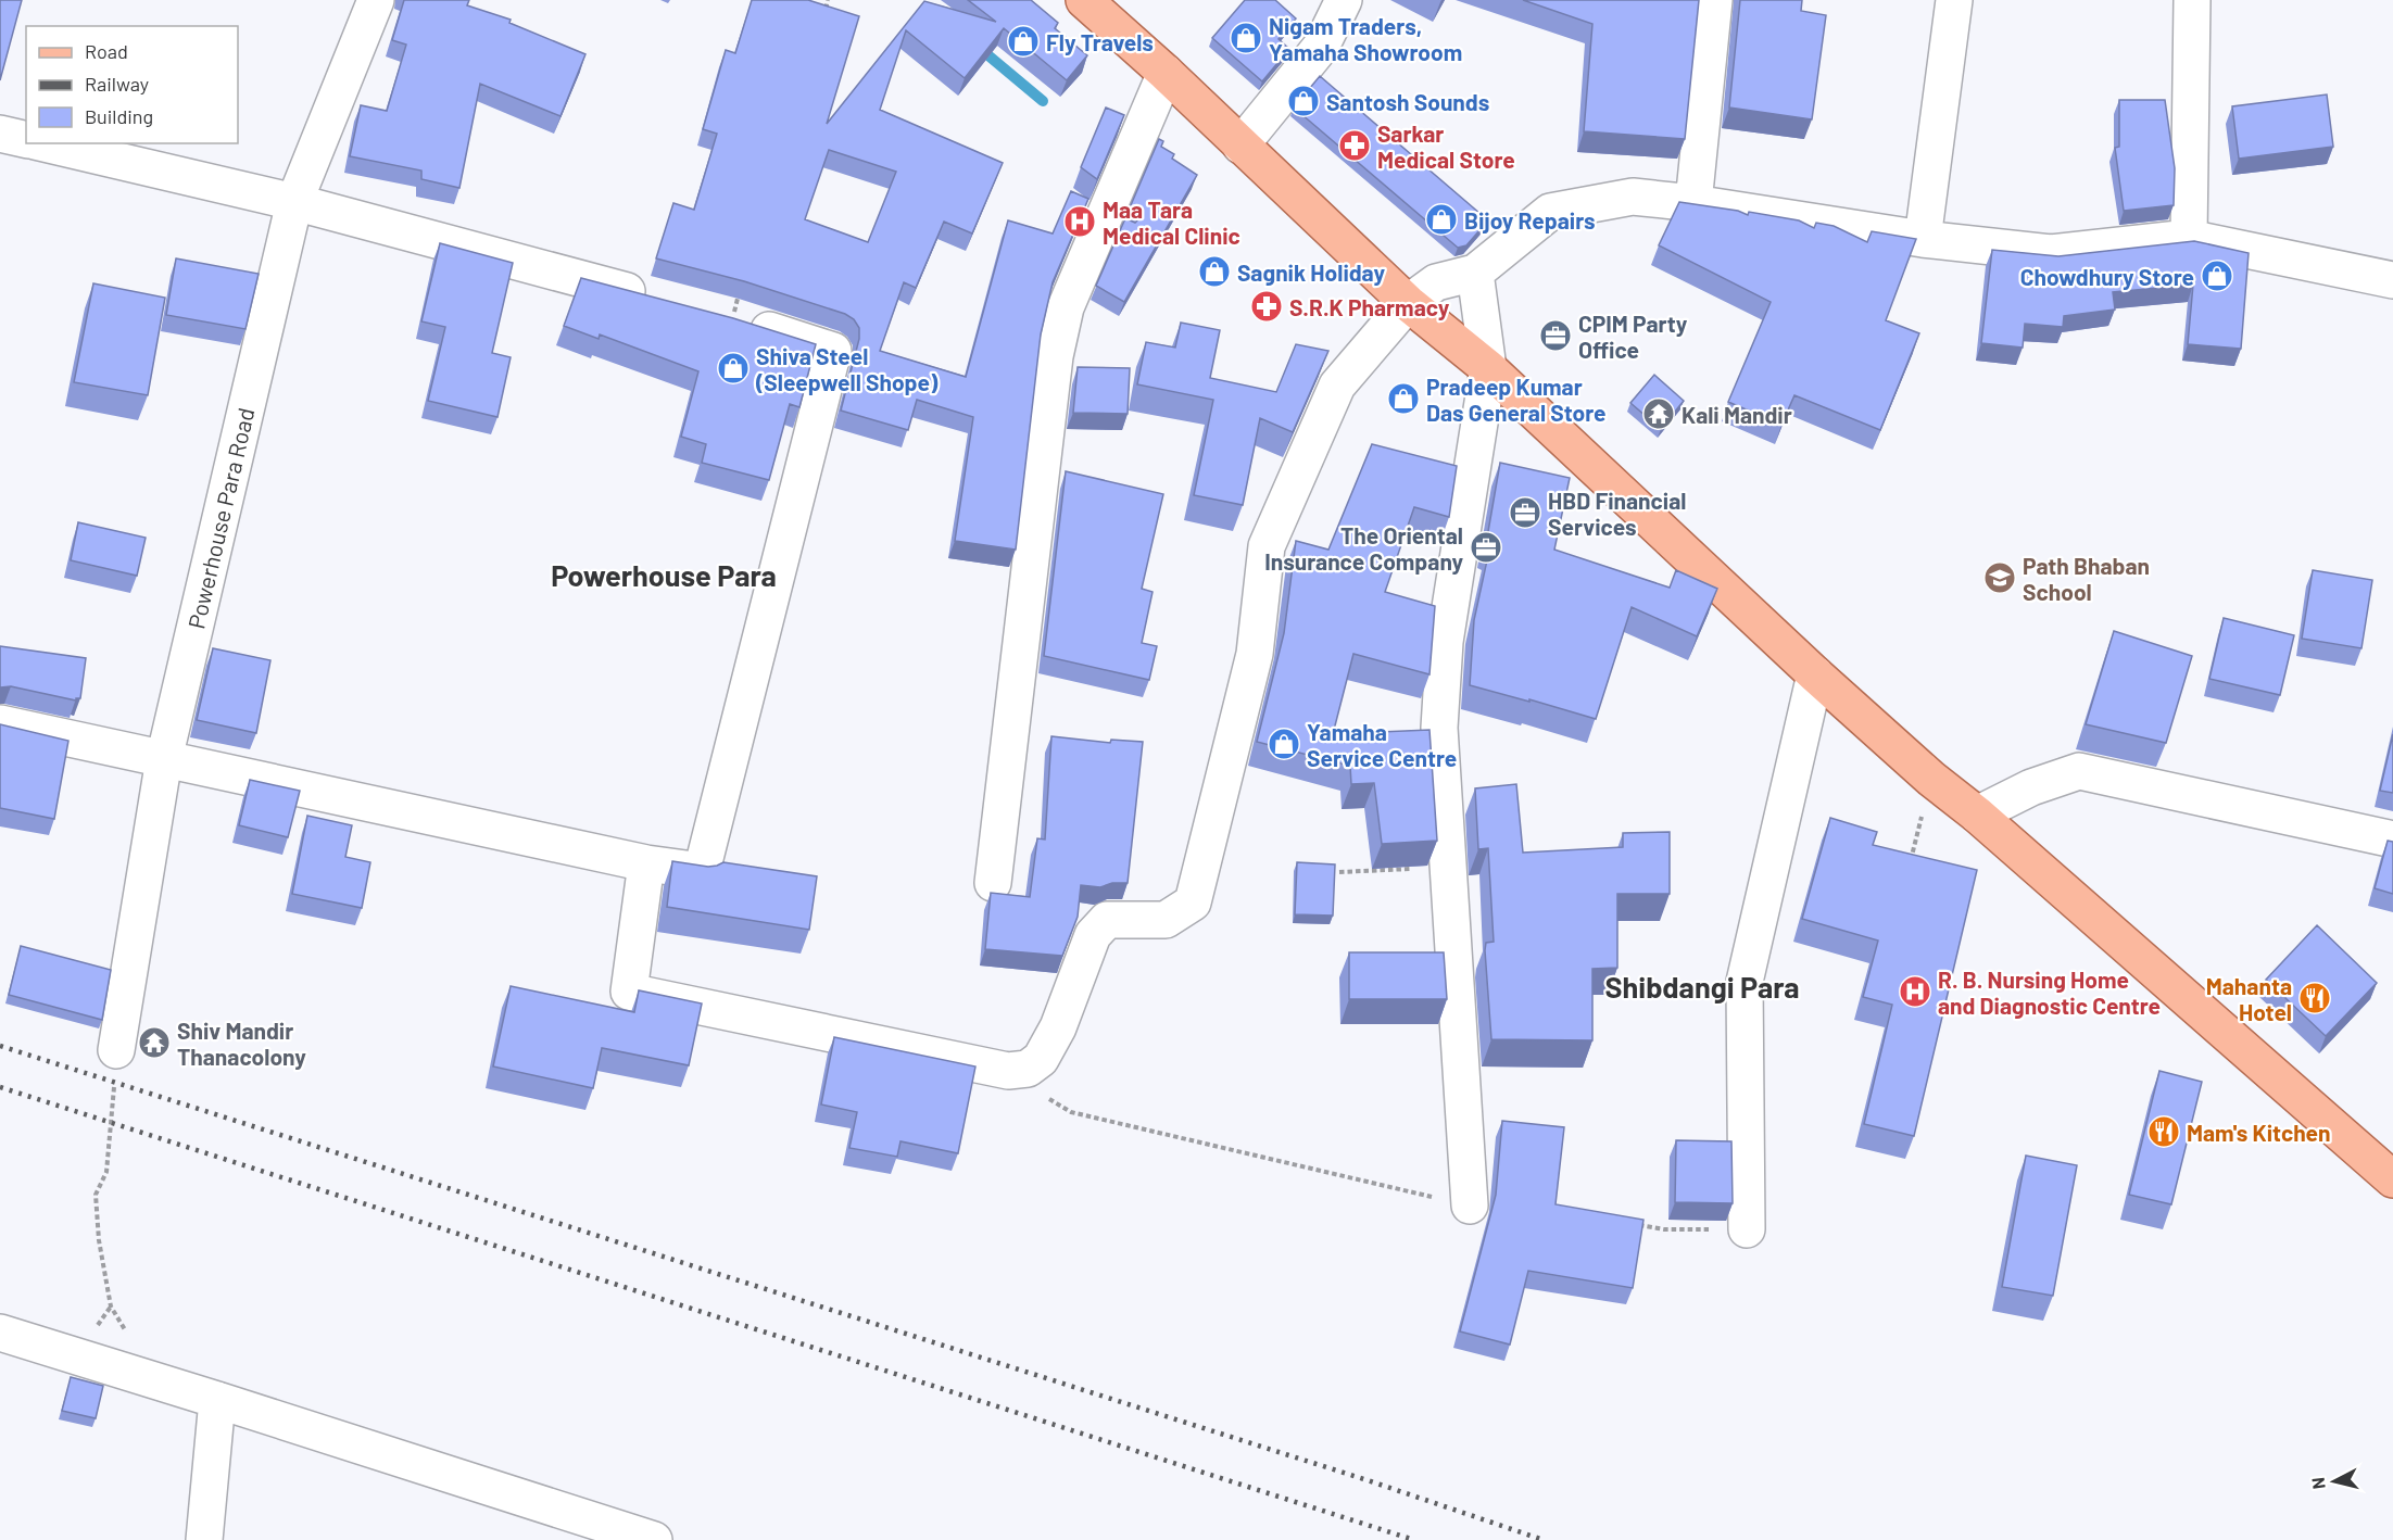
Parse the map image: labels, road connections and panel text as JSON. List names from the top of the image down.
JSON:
{
  "streets": {
    "street": ["Powerhouse Para Road"]
  },
  "districts": ["Powerhouse Para", "Shibdangi Para"],
  "places": {
    "shop": [
      "Nigam Traders, Yamaha Showroom",
      "Fly Travels",
      "Santosh Sounds",
      "Bijoy Repairs",
      "Sagnik Holiday",
      "Chowdhury Store",
      "Shiva Steel (Sleepwell Shope)",
      "Pradeep Kumar Das General Store",
      "Yamaha Service Centre"
    ],
    "pharmacy": ["Sarkar Medical Store", "S.R.K Pharmacy"],
    "hospital": ["Maa Tara Medical Clinic", "R. B. Nursing Home and Diagnostic Centre"],
    "office": ["CPIM Party Office", "HBD Financial Services", "The Oriental Insurance Company"],
    "temple": ["Kali Mandir", "Shiv Mandir Thanacolony"],
    "school or university": ["Path Bhaban School"],
    "restaurant": ["Mahanta Hotel", "Mam's Kitchen"]
  },
  "legend": ["Road", "Railway", "Building"],
  "north": "left"
}
